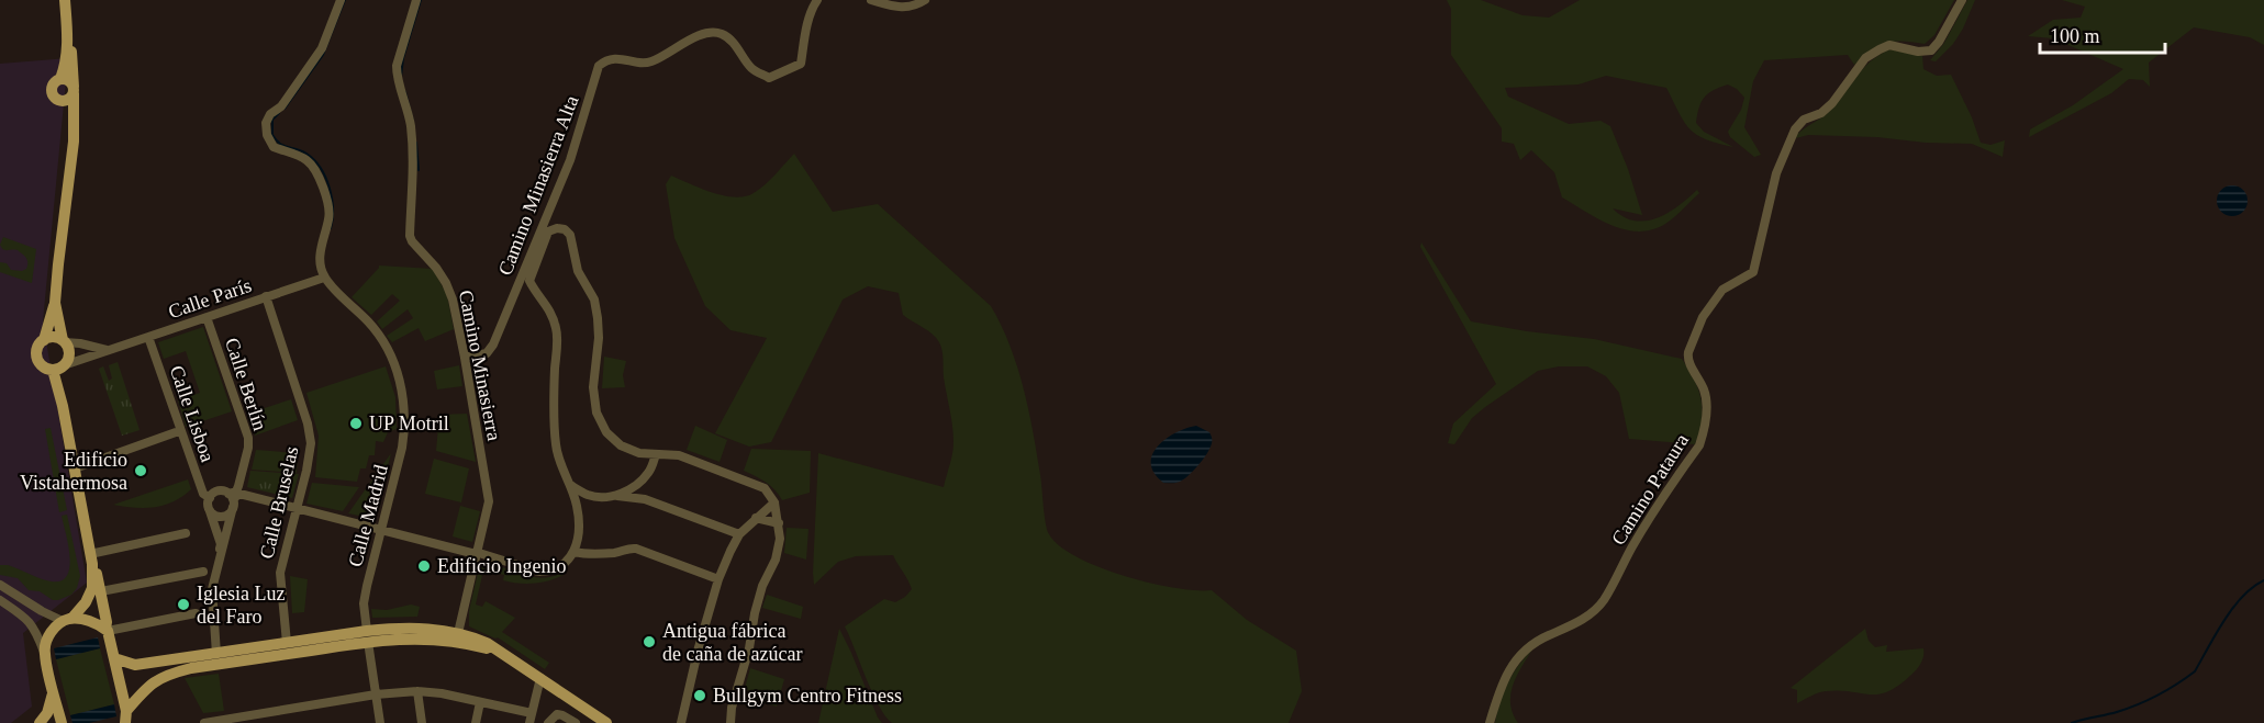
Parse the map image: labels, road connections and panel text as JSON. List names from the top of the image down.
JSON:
{
  "streets": {
    "street": [
      "Camino Minasierra Alta",
      "Calle París",
      "Camino Minasierra",
      "Calle Berlín",
      "Calle Lisboa",
      "Camino Pataura",
      "Calle Bruselas",
      "Calle Madrid"
    ]
  },
  "crossings": [
    ["Camino Minasierra Alta", "Camino Minasierra"],
    ["Calle París", "Calle Berlín"],
    ["Calle París", "Calle Lisboa"],
    ["Calle París", "Calle Bruselas"],
    ["Calle París", "Calle Madrid"]
  ],
  "places": [
    "UP Motril",
    "Edificio Vistahermosa",
    "Edificio Ingenio",
    "Iglesia Luz del Faro",
    "Antigua fábrica de caña de azúcar",
    "Bullgym Centro Fitness"
  ],
  "scale_bar": "100 m"
}
